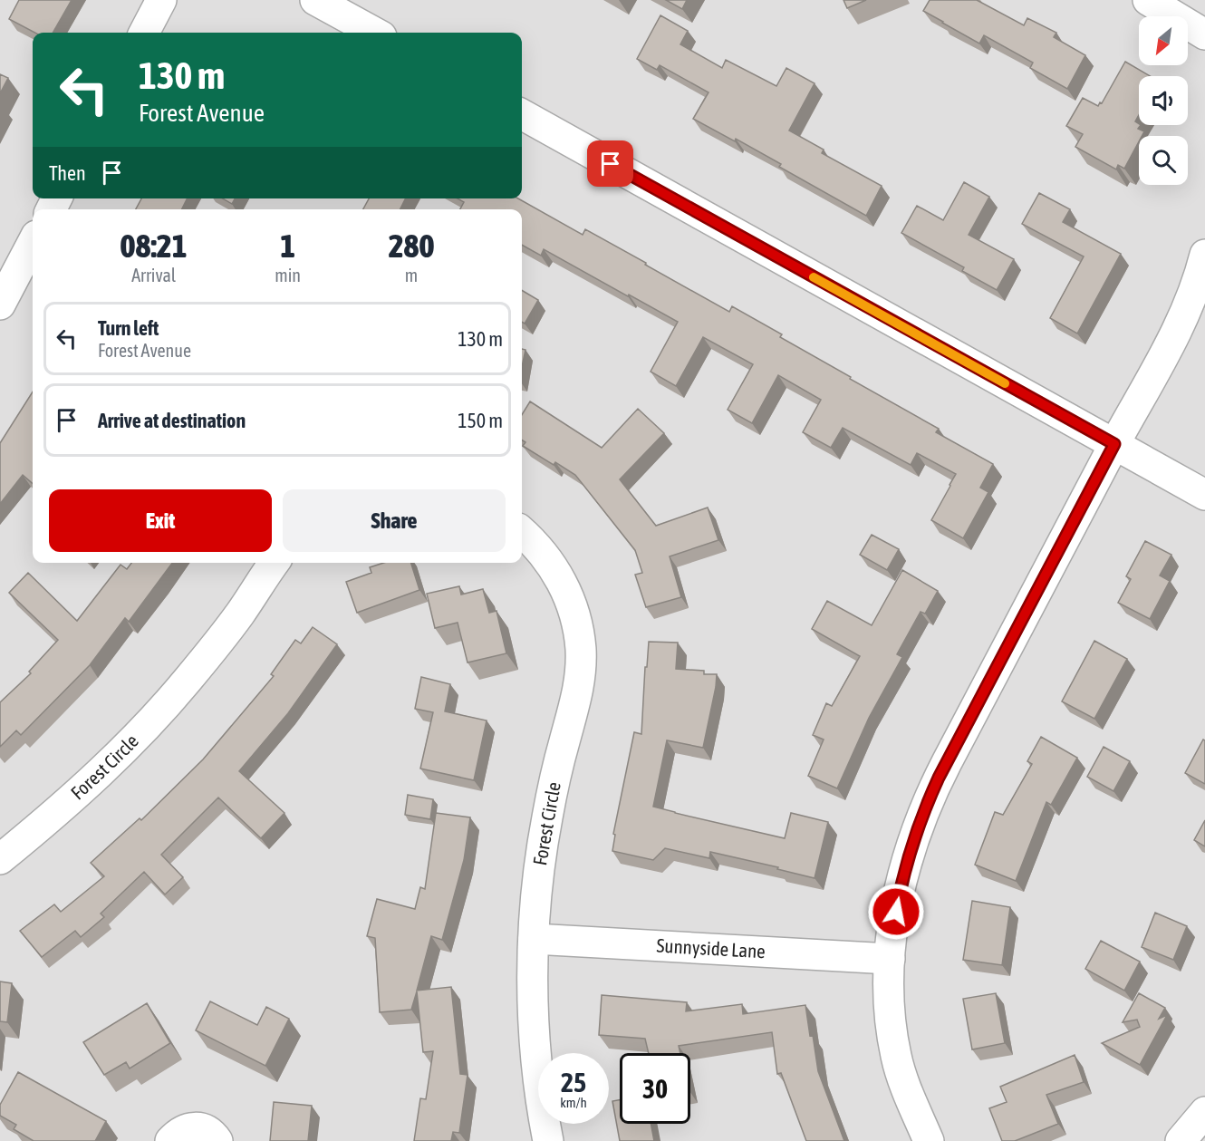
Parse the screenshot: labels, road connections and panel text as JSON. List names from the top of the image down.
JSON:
{
  "streets": {
    "street": ["Forest Circle", "Sunnyside Lane"]
  },
  "crossings": [
    ["Forest Circle", "Sunnyside Lane"]
  ],
  "north": "bottom left",
  "page": {
    "turn": ["130 m", "Forest Avenue"],
    "then": "Then",
    "eta": [
      "08:21",
      "Arrival",
      "1",
      "min",
      "280",
      "m"
    ],
    "list": [
      {
        "name": "Turn left",
        "note": "Forest Avenue",
        "value": "130 m"
      },
      {
        "name": "Arrive at destination",
        "value": "150 m"
      }
    ],
    "buttons": ["Exit", "Share"],
    "speed": "25 km/h",
    "limit": "30"
  }
}
